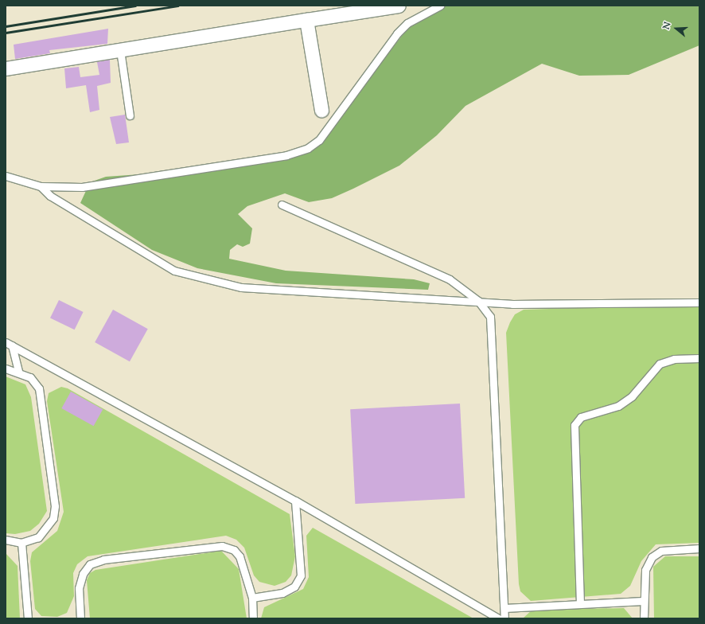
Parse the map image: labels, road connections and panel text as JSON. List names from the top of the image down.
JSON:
{
  "north": "left"
}
